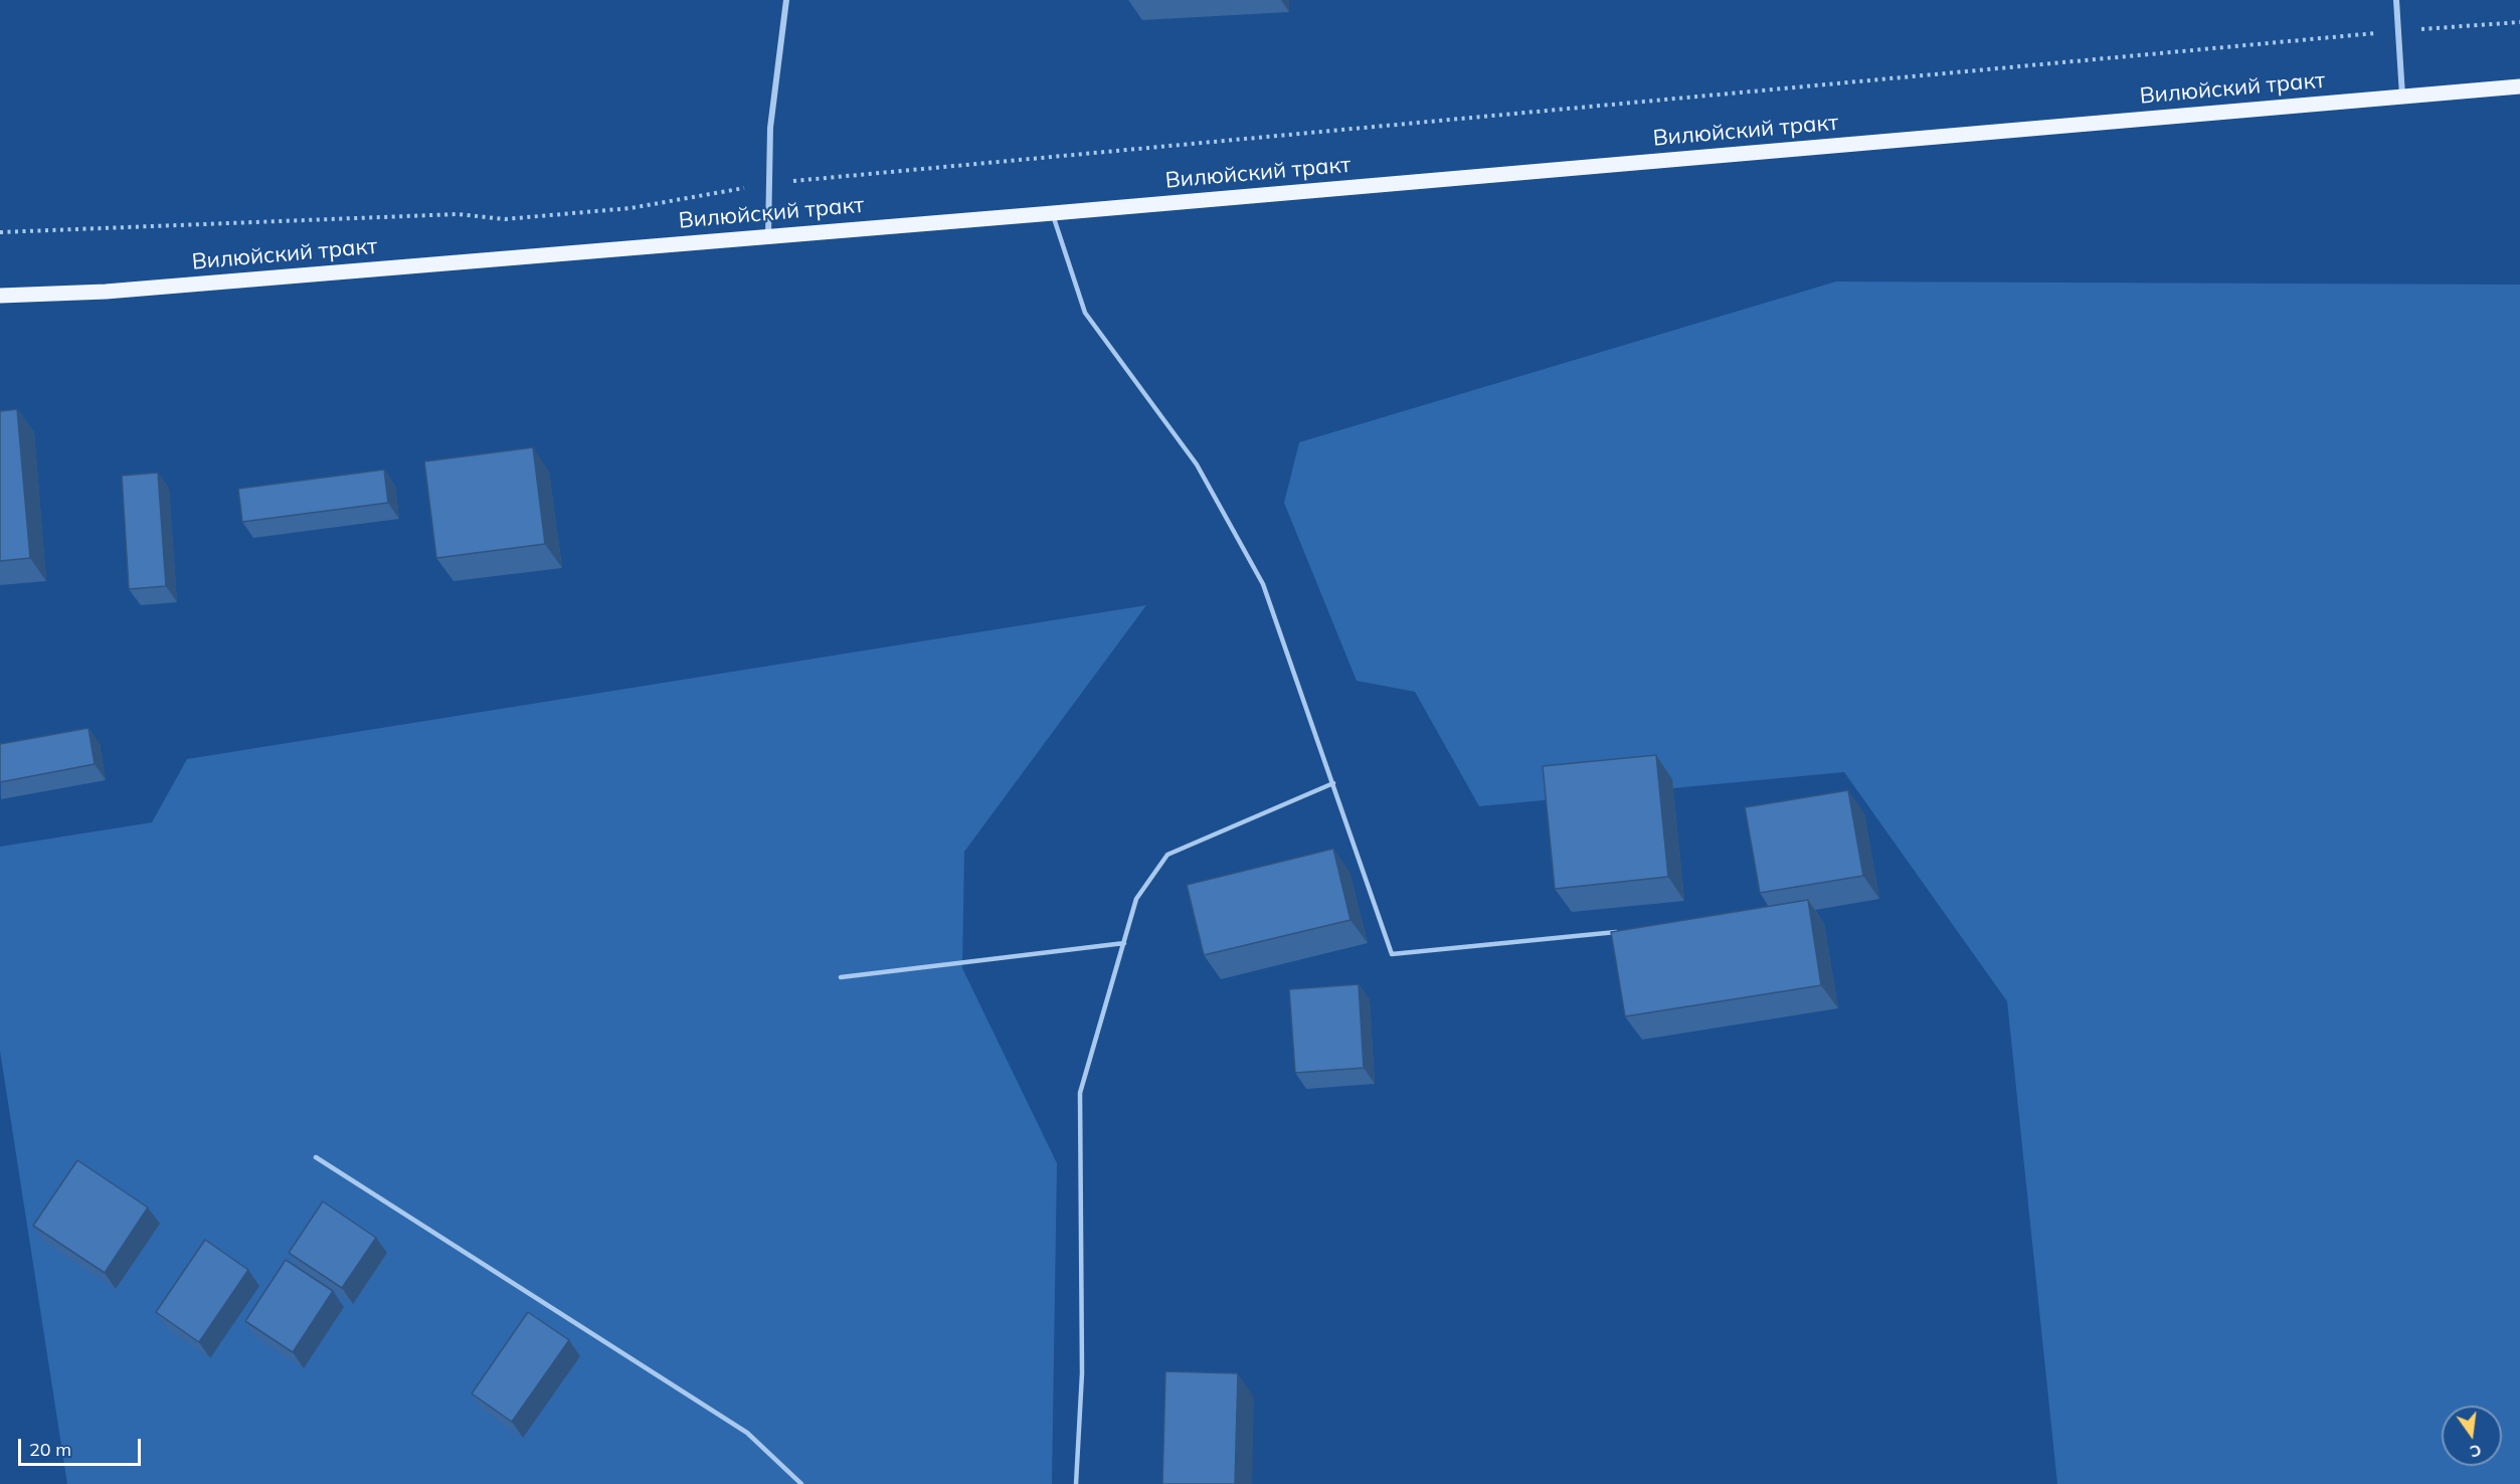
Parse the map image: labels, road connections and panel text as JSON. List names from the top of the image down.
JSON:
{
  "streets": {
    "main road": ["Вилюйский тракт"]
  },
  "scale_bar": "20 m",
  "north": "bottom"
}
